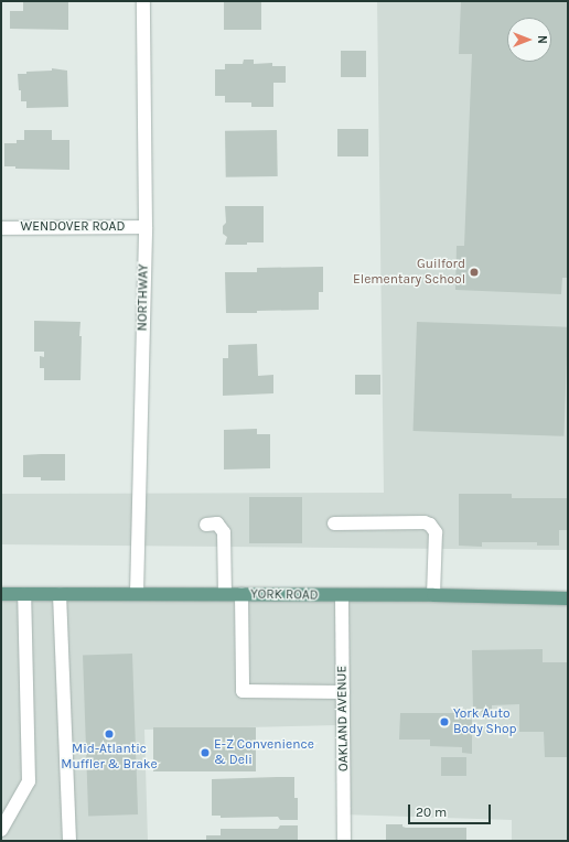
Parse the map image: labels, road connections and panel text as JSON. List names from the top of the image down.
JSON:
{
  "streets": {
    "main road": ["YORK ROAD"],
    "street": ["WENDOVER ROAD", "NORTHWAY", "OAKLAND AVENUE"]
  },
  "crossings": [
    ["WENDOVER ROAD", "NORTHWAY"],
    ["NORTHWAY", "YORK ROAD"],
    ["YORK ROAD", "OAKLAND AVENUE"]
  ],
  "places": [
    "Guilford Elementary School",
    "York Auto Body Shop",
    "Mid-Atlantic Muffler & Brake",
    "E-Z Convenience & Deli"
  ],
  "scale_bar": "20 m",
  "north": "right"
}
